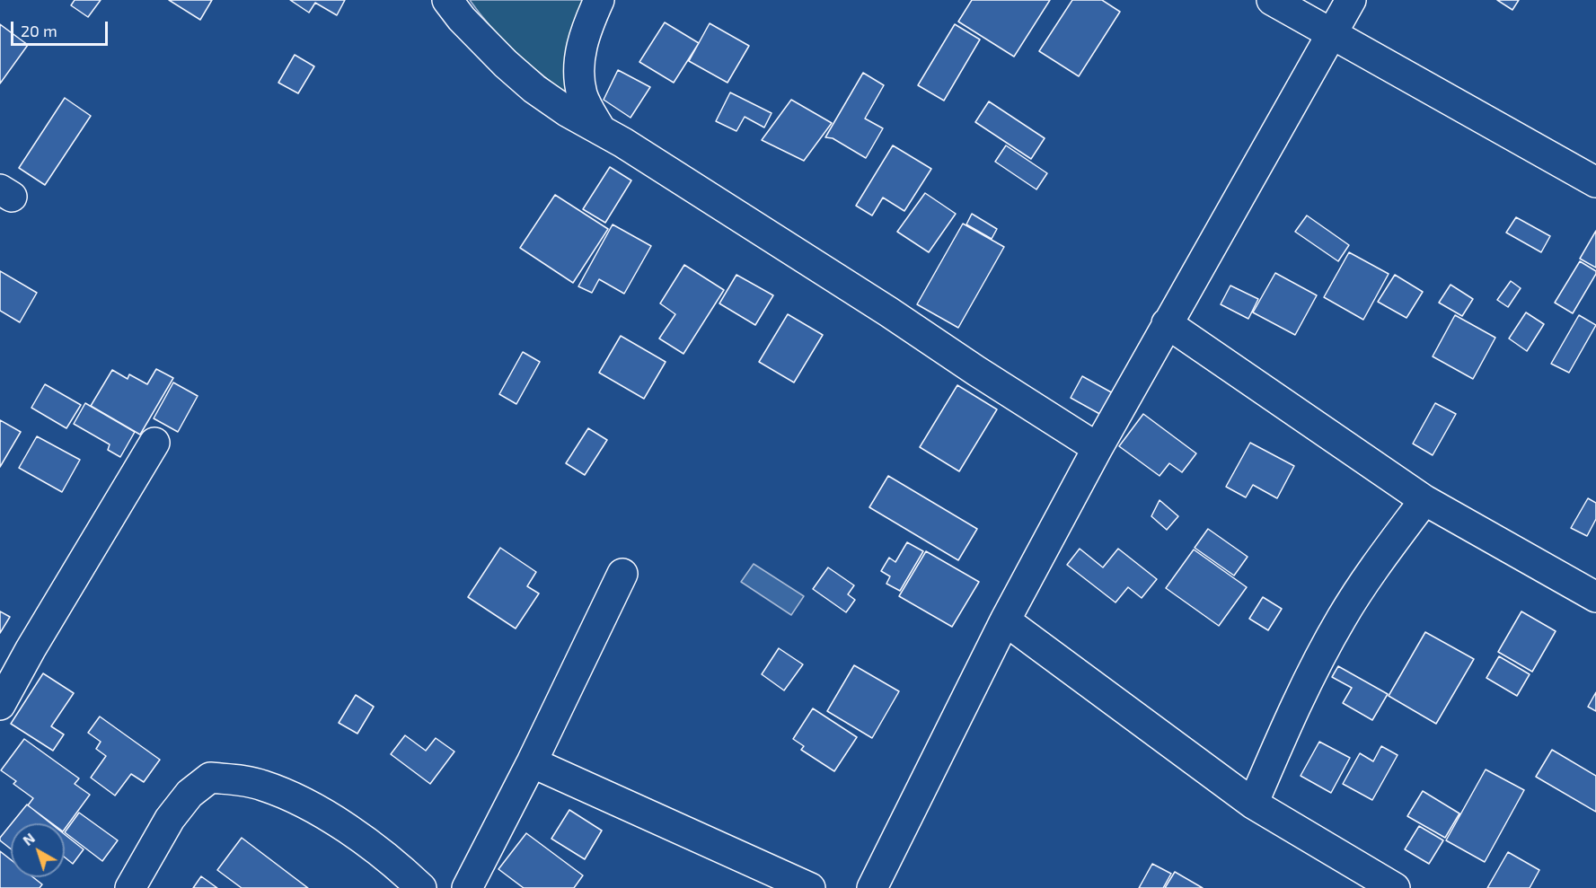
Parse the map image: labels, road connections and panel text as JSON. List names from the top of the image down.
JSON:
{
  "scale_bar": "20 m",
  "north": "top left"
}
